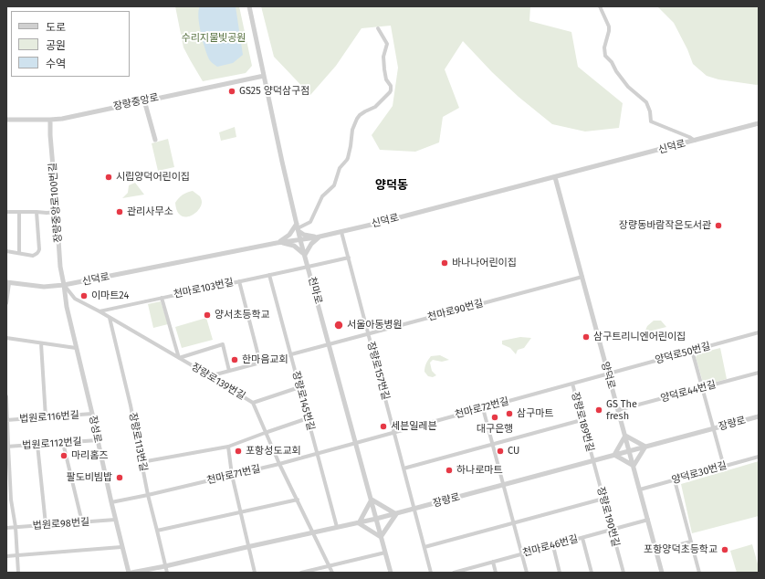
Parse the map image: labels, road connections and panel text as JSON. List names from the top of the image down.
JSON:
{
  "streets": {
    "street": [
      "장량중앙로",
      "신덕로",
      "장량중앙로100번길",
      "천마로103번길",
      "천마로",
      "천마로90번길",
      "양덕로50번길",
      "장량로157번길",
      "양덕로",
      "장량로139번길",
      "양덕로44번길",
      "장량로145번길",
      "천마로72번길",
      "법원로116번길",
      "장량로189번길",
      "장량로",
      "장성로",
      "장량로113번길",
      "법원로112번길",
      "양덕로30번길",
      "천마로71번길",
      "장량로190번길",
      "법원로98번길",
      "천마로46번길"
    ]
  },
  "crossings": [
    ["장량중앙로", "장량중앙로100번길"],
    ["장량중앙로", "천마로"],
    ["신덕로", "장량중앙로100번길"],
    ["신덕로", "천마로"],
    ["신덕로", "장량로157번길"],
    ["신덕로", "양덕로"],
    ["신덕로", "장량로139번길"],
    ["신덕로", "장성로"],
    ["장량중앙로100번길", "장량로139번길"],
    ["장량중앙로100번길", "장성로"],
    ["천마로103번길", "천마로"],
    ["천마로103번길", "장량로157번길"],
    ["천마로103번길", "장량로139번길"],
    ["천마로103번길", "장량로145번길"],
    ["천마로", "천마로90번길"],
    ["천마로", "천마로72번길"],
    ["천마로", "장량로"],
    ["천마로", "천마로71번길"],
    ["천마로90번길", "장량로157번길"],
    ["천마로90번길", "양덕로"],
    ["천마로90번길", "장량로139번길"],
    ["천마로90번길", "장량로145번길"],
    ["양덕로50번길", "양덕로"],
    ["양덕로50번길", "천마로72번길"],
    ["장량로157번길", "천마로72번길"],
    ["장량로157번길", "장량로"],
    ["양덕로", "양덕로44번길"],
    ["양덕로", "천마로72번길"],
    ["양덕로", "장량로"],
    ["양덕로", "양덕로30번길"],
    ["양덕로", "천마로46번길"],
    ["장량로139번길", "장량로"],
    ["장량로139번길", "장성로"],
    ["장량로139번길", "장량로113번길"],
    ["장량로139번길", "천마로71번길"],
    ["장량로145번길", "장량로"],
    ["장량로145번길", "천마로71번길"],
    ["천마로72번길", "장량로189번길"],
    ["천마로72번길", "천마로71번길"],
    ["법원로116번길", "장성로"],
    ["장량로189번길", "장량로"],
    ["장량로189번길", "장량로190번길"],
    ["장량로", "장량로113번길"],
    ["장량로", "장량로190번길"],
    ["장성로", "법원로112번길"],
    ["장성로", "천마로71번길"],
    ["장성로", "법원로98번길"],
    ["장량로113번길", "천마로71번길"],
    ["장량로190번길", "천마로46번길"]
  ],
  "districts": ["양덕동"],
  "parks": ["수리지물빛공원"],
  "places": [
    "GS25 양덕삼구점",
    "시립양덕어린이집",
    "관리사무소",
    "장량동바람작은도서관",
    "바나나어린이집",
    "이마트24",
    "양서초등학교",
    "서울아동병원",
    "삼구트리니엔어린이집",
    "한마음교회",
    "GS The fresh",
    "삼구마트",
    "대구은행",
    "세븐일레븐",
    "포항성도교회",
    "CU",
    "마리홈즈",
    "하나로마트",
    "팔도비빔밥",
    "포항양덕초등학교"
  ],
  "legend": ["도로", "공원", "수역"]
}
